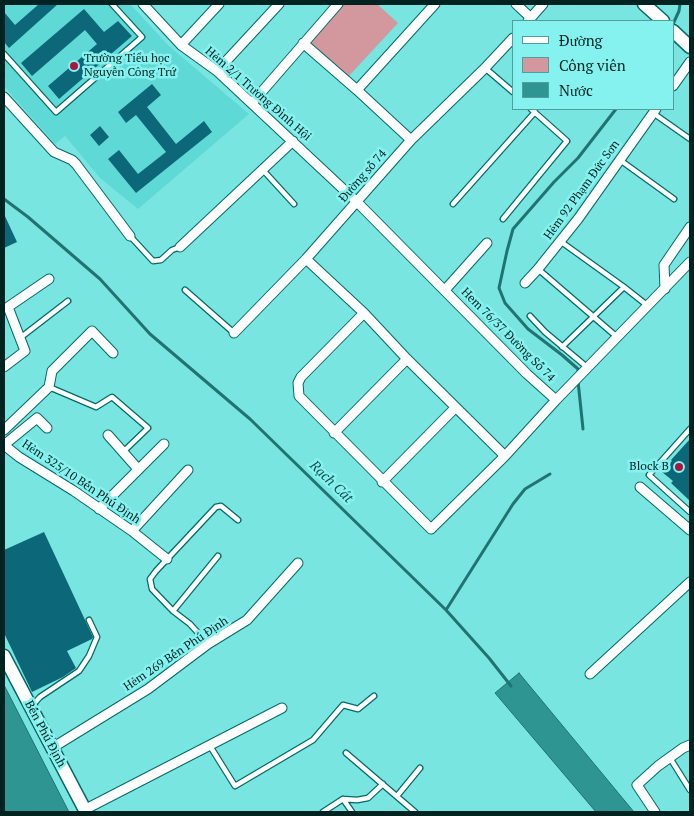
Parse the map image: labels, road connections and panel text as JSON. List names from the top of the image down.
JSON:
{
  "streets": {
    "street": [
      "Hẻm 2/1 Trương Đình Hội",
      "Đường số 74",
      "Hẻm 92 Phạm Đức Sơn",
      "Hem 76/37 Đường Số 74",
      "Hẻm 325/10 Bến Phú Định",
      "Hẻm 269 Bến Phú Định",
      "Bến Phú Định"
    ]
  },
  "crossings": [
    ["Hẻm 2/1 Trương Đình Hội", "Đường số 74"],
    ["Hẻm 2/1 Trương Đình Hội", "Hem 76/37 Đường Số 74"],
    ["Đường số 74", "Hem 76/37 Đường Số 74"],
    ["Hẻm 269 Bến Phú Định", "Bến Phú Định"]
  ],
  "water": ["Rạch Cát"],
  "places": ["Trường Tiểu học Nguyễn Công Trứ", "Block B"],
  "legend": ["Đường", "Công viên", "Nước"]
}
